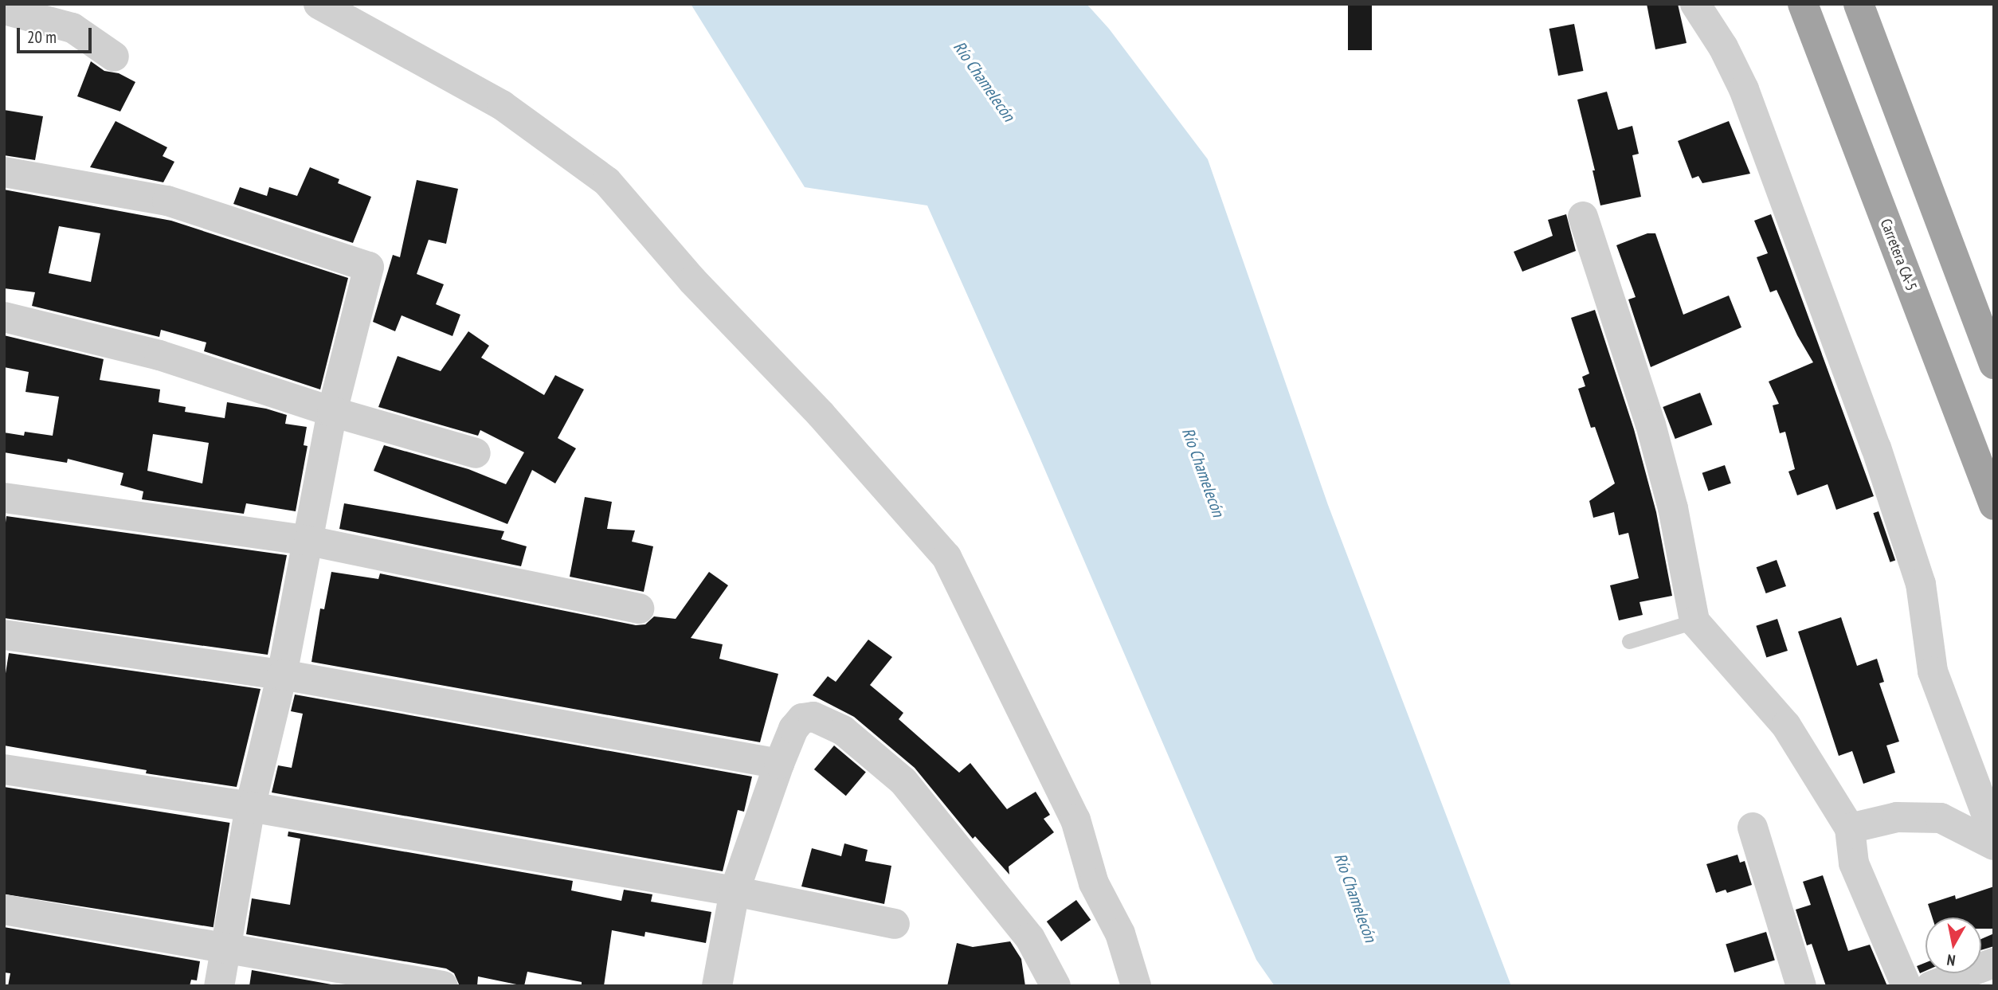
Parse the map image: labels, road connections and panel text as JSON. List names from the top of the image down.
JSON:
{
  "streets": {
    "highway": ["Carretera CA-5"]
  },
  "water": ["Río Chamelecón"],
  "scale_bar": "20 m",
  "north": "bottom"
}
